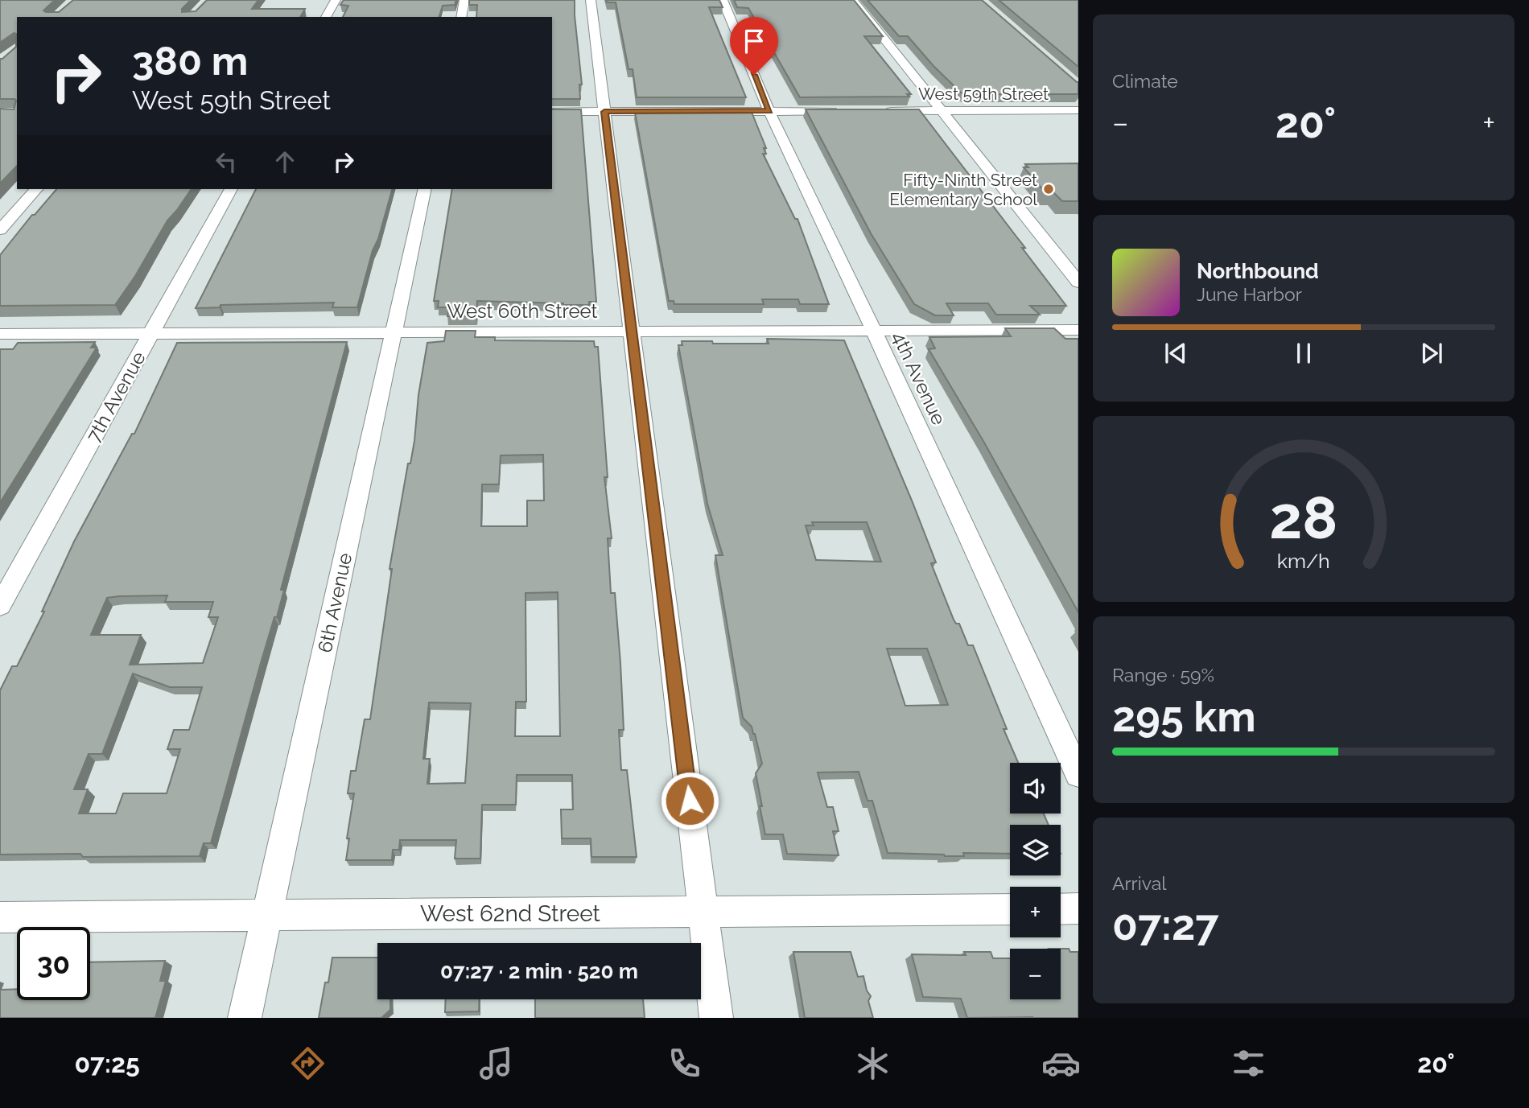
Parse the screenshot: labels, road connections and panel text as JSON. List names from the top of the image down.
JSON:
{
  "streets": {
    "street": [
      "West 59th Street",
      "West 60th Street",
      "4th Avenue",
      "7th Avenue",
      "6th Avenue",
      "West 62nd Street"
    ]
  },
  "crossings": [
    ["West 60th Street", "4th Avenue"],
    ["West 60th Street", "7th Avenue"],
    ["West 60th Street", "6th Avenue"],
    ["6th Avenue", "West 62nd Street"]
  ],
  "places": ["Fifty-Ninth Street Elementary School"],
  "page": {
    "tile": [
      "Climate",
      ["Range · 59%", "295 km"],
      ["Arrival", "07:27"]
    ],
    "turn": ["380 m", "West 59th Street"],
    "heat": ["−", "20°", "+"],
    "song": ["Northbound", "June Harbor"],
    "map_buttons": ["+", "−"],
    "limit": "30",
    "trip": "07:27 · 2 min · 520 m",
    "tabs": ["07:25", "20°"],
    "gauge": ["28", "km/h"]
  }
}
